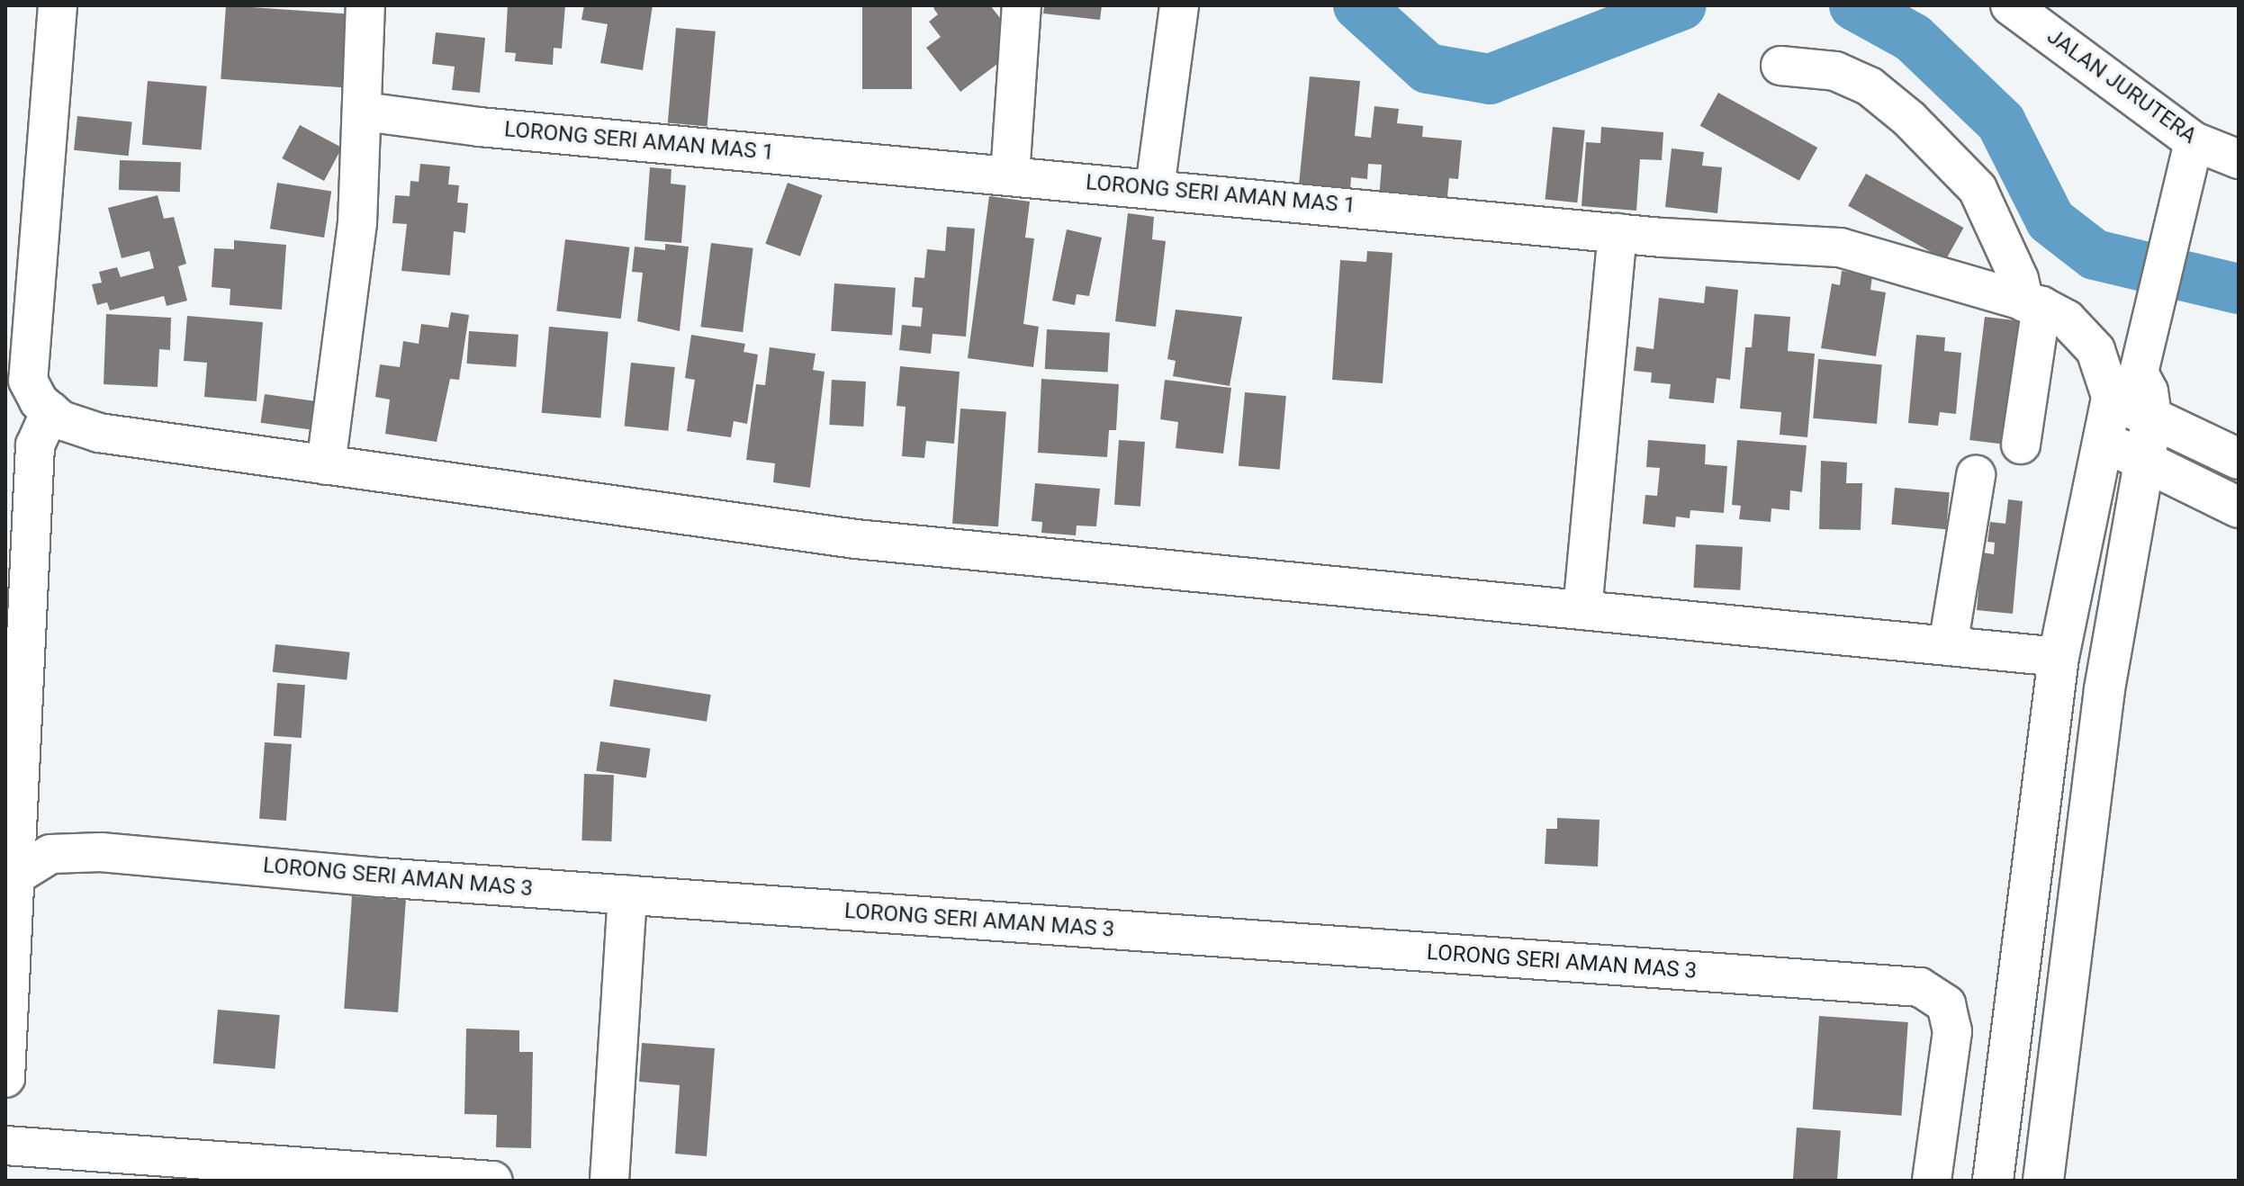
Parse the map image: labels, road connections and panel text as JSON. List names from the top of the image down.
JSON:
{
  "streets": {
    "street": ["JALAN JURUTERA", "LORONG SERI AMAN MAS 1", "LORONG SERI AMAN MAS 3"]
  }
}
